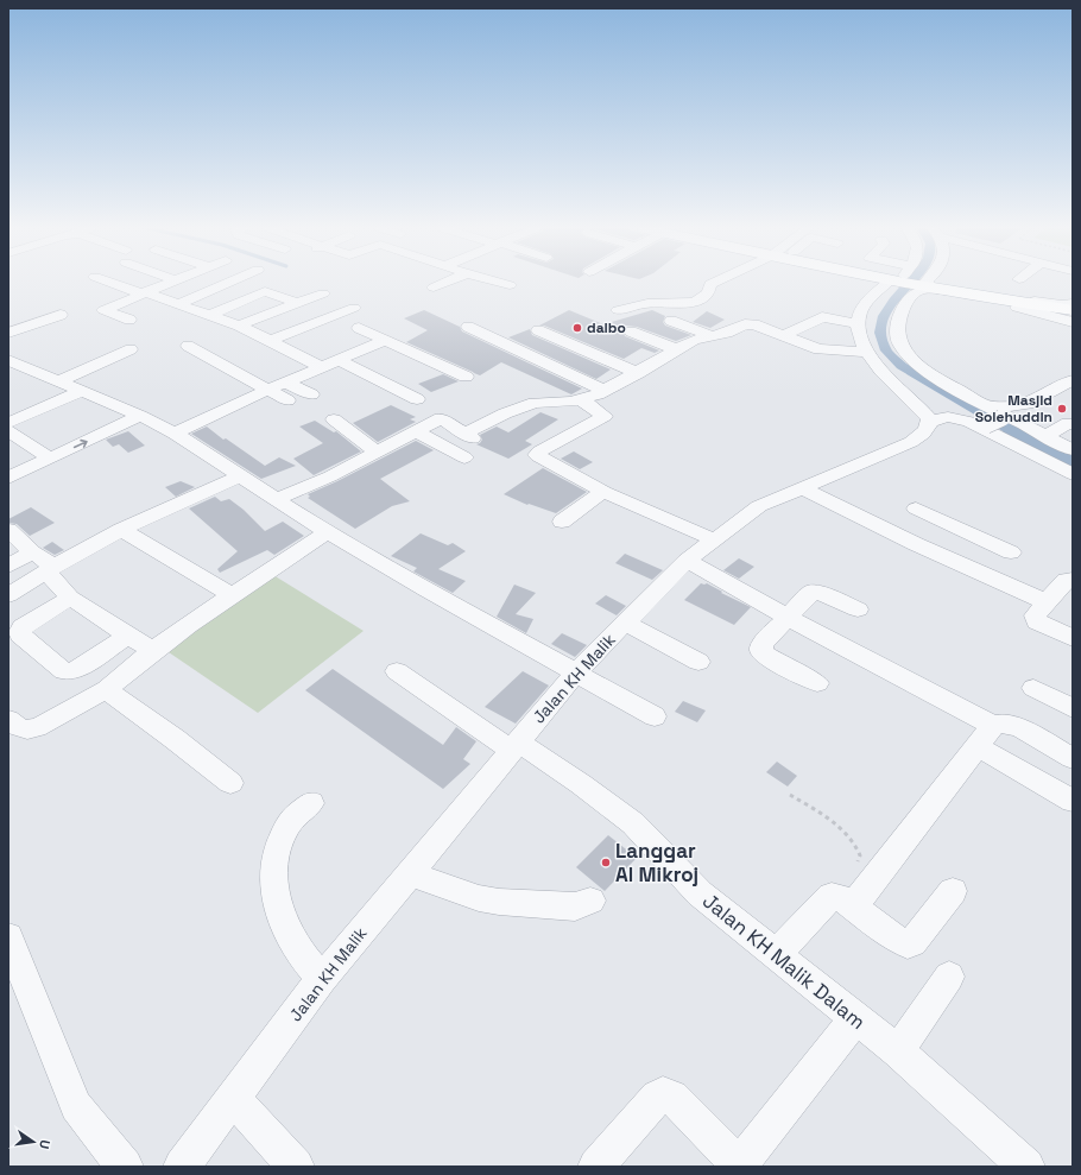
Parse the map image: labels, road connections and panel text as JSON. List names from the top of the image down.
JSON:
{
  "streets": {
    "street": ["Jalan KH Malik", "Jalan KH Malik Dalam"]
  },
  "crossings": [
    ["Jalan KH Malik", "Jalan KH Malik Dalam"]
  ],
  "places": ["dalbo", "Masjid Solehuddin", "Langgar Al Mikroj"],
  "north": "right"
}
